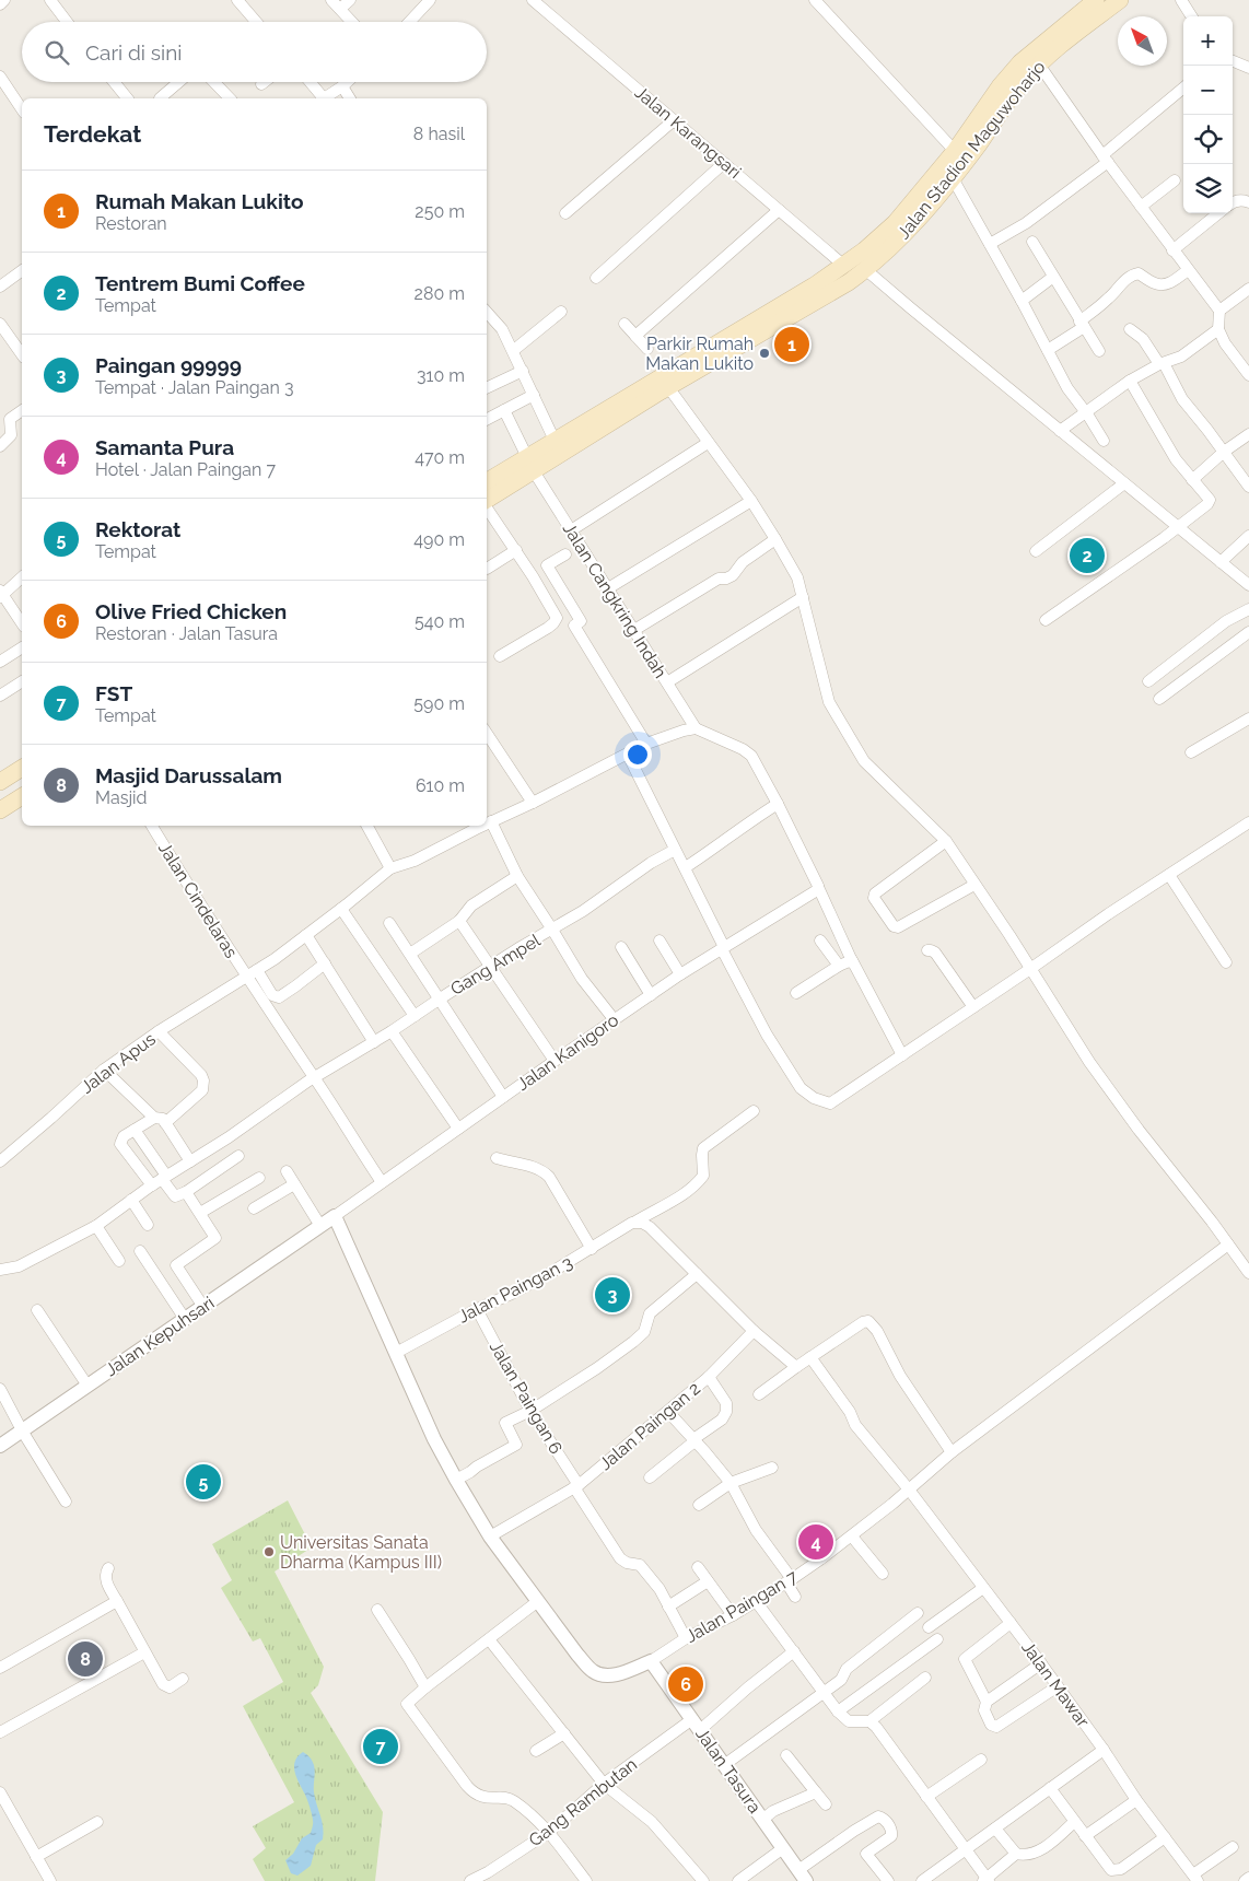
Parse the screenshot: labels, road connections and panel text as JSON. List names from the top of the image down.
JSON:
{
  "streets": {
    "main road": ["Jalan Stadion Maguwoharjo"],
    "street": [
      "Jalan Karangsari",
      "Jalan Cangkring Indah",
      "Jalan Cindelaras",
      "Gang Ampel",
      "Jalan Kanigoro",
      "Jalan Apus",
      "Jalan Paingan 3",
      "Jalan Kepuhsari",
      "Jalan Paingan 6",
      "Jalan Paingan 2",
      "Jalan Paingan 7",
      "Jalan Mawar",
      "Jalan Tasura",
      "Gang Rambutan"
    ]
  },
  "crossings": [
    ["Jalan Karangsari", "Jalan Stadion Maguwoharjo"],
    ["Jalan Stadion Maguwoharjo", "Jalan Cangkring Indah"],
    ["Jalan Cindelaras", "Gang Ampel"],
    ["Jalan Cindelaras", "Jalan Kanigoro"],
    ["Jalan Cindelaras", "Jalan Apus"],
    ["Jalan Kanigoro", "Jalan Kepuhsari"],
    ["Jalan Paingan 3", "Jalan Paingan 6"],
    ["Jalan Paingan 6", "Jalan Paingan 2"],
    ["Jalan Paingan 6", "Jalan Paingan 7"],
    ["Jalan Paingan 7", "Jalan Mawar"],
    ["Jalan Paingan 7", "Jalan Tasura"],
    ["Jalan Tasura", "Gang Rambutan"]
  ],
  "places": ["Parkir Rumah Makan Lukito", "Universitas Sanata Dharma (Kampus III)"],
  "north": "top left",
  "page": {
    "map_buttons": ["+", "−"],
    "search": "Cari di sini",
    "heading": ["Terdekat", "8 hasil"],
    "list": [
      {
        "mark": "1",
        "name": "Rumah Makan Lukito",
        "note": "Restoran",
        "value": "250 m"
      },
      {
        "mark": "2",
        "name": "Tentrem Bumi Coffee",
        "note": "Tempat",
        "value": "280 m"
      },
      {
        "mark": "3",
        "name": "Paingan 99999",
        "note": "Tempat · Jalan Paingan 3",
        "value": "310 m"
      },
      {
        "mark": "4",
        "name": "Samanta Pura",
        "note": "Hotel · Jalan Paingan 7",
        "value": "470 m"
      },
      {
        "mark": "5",
        "name": "Rektorat",
        "note": "Tempat",
        "value": "490 m"
      },
      {
        "mark": "6",
        "name": "Olive Fried Chicken",
        "note": "Restoran · Jalan Tasura",
        "value": "540 m"
      },
      {
        "mark": "7",
        "name": "FST",
        "note": "Tempat",
        "value": "590 m"
      },
      {
        "mark": "8",
        "name": "Masjid Darussalam",
        "note": "Masjid",
        "value": "610 m"
      }
    ],
    "pins": [
      "1",
      "2",
      "3",
      "5",
      "4",
      "8",
      "6",
      "7"
    ]
  }
}
